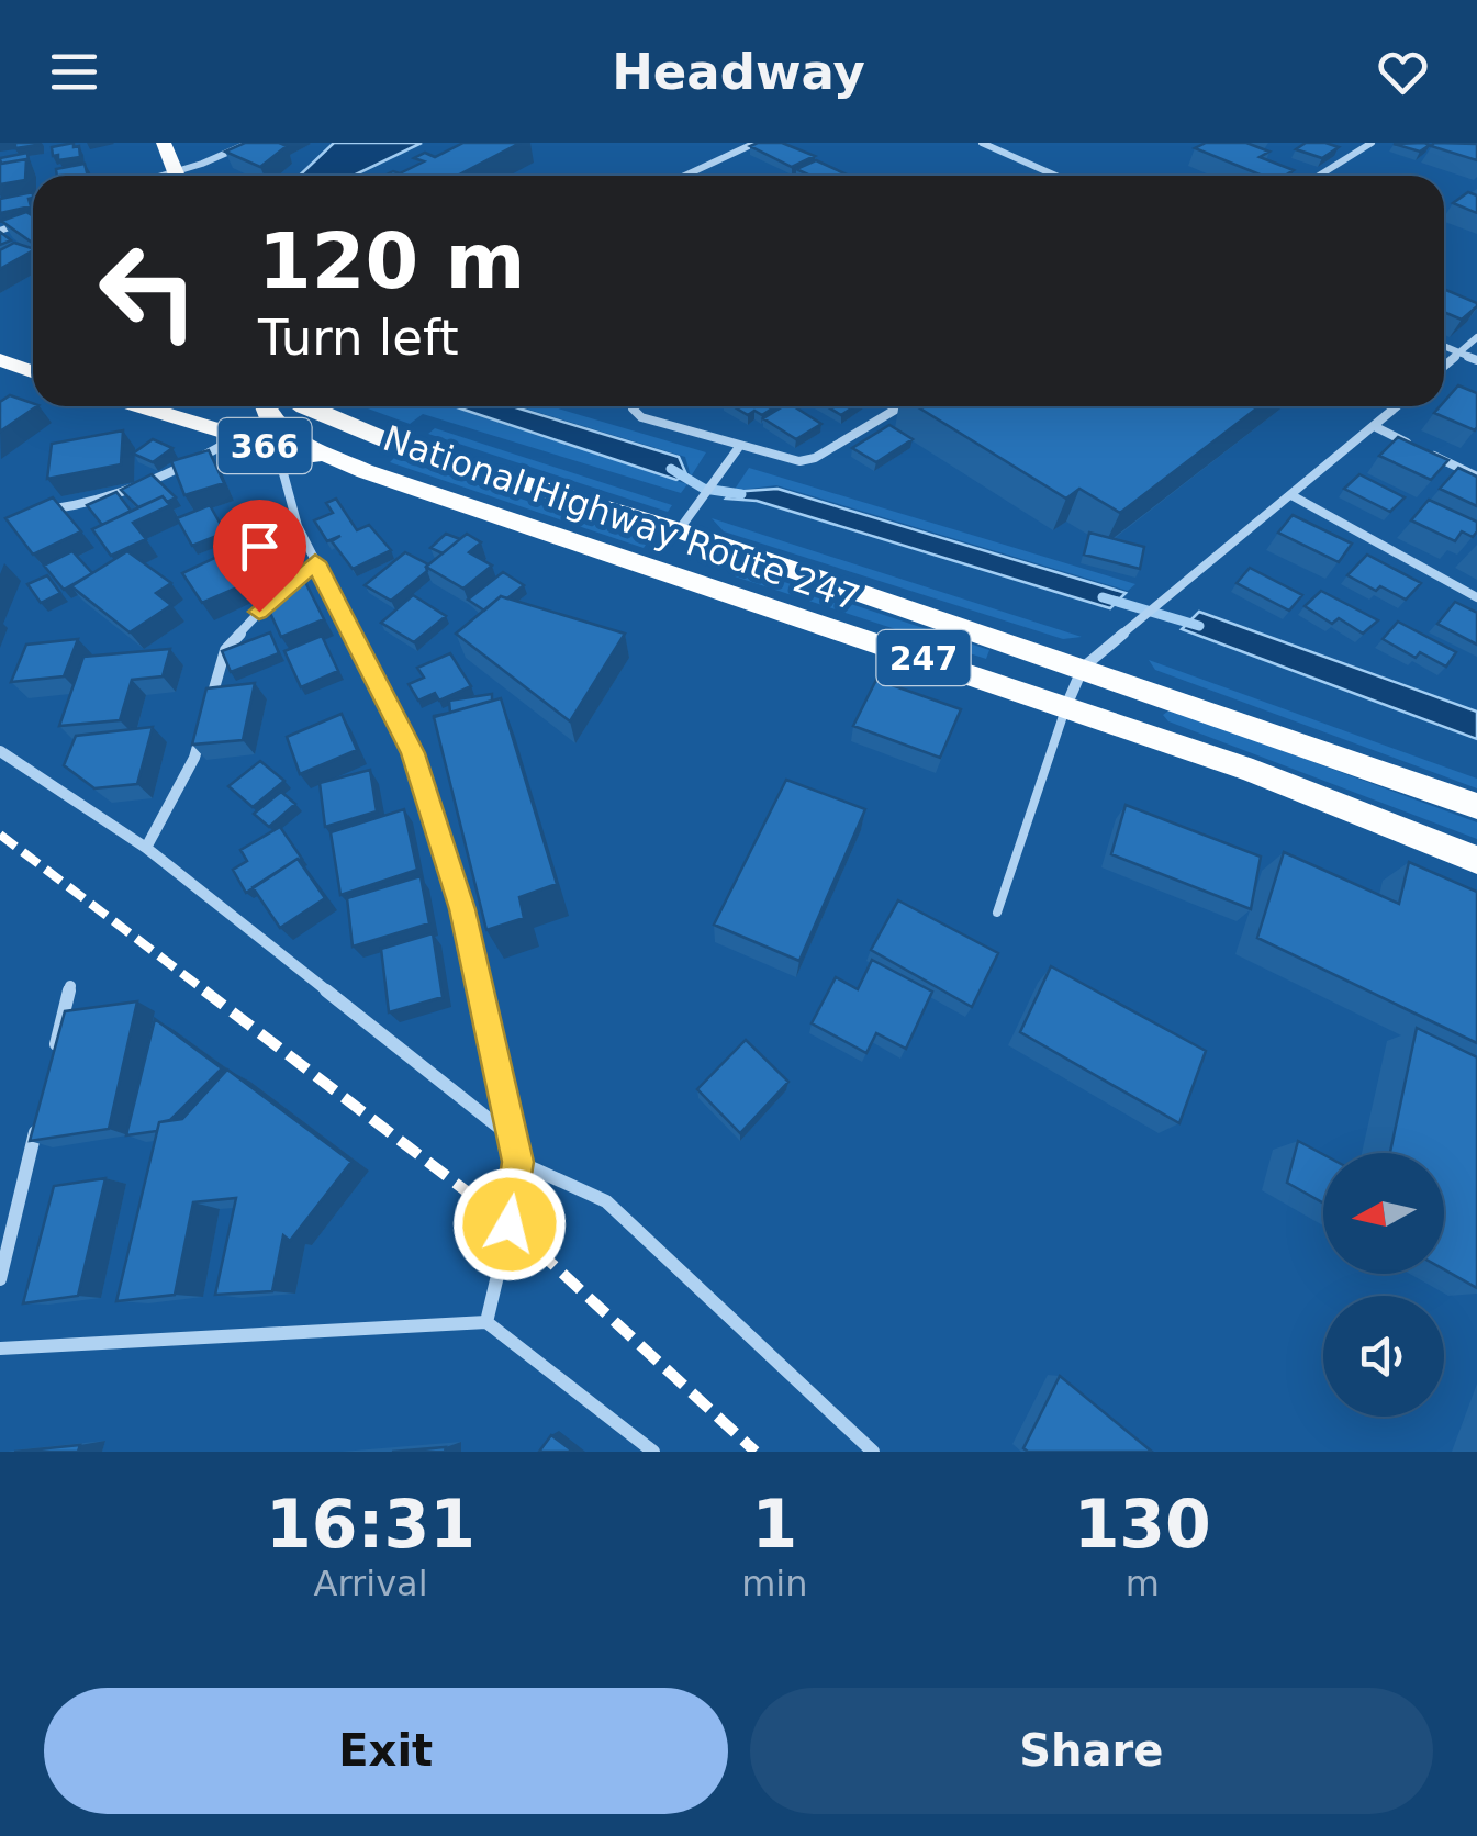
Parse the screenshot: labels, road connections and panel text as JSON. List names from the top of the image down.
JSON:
{
  "streets": {
    "highway": ["366", "National Highway Route 247", "247"]
  },
  "crossings": [
    ["366", "National Highway Route 247"]
  ],
  "north": "left",
  "page": {
    "header": "Headway",
    "turn": ["120 m", "Turn left"],
    "eta": [
      "16:31",
      "Arrival",
      "1",
      "min",
      "130",
      "m"
    ],
    "buttons": ["Exit", "Share"]
  }
}
